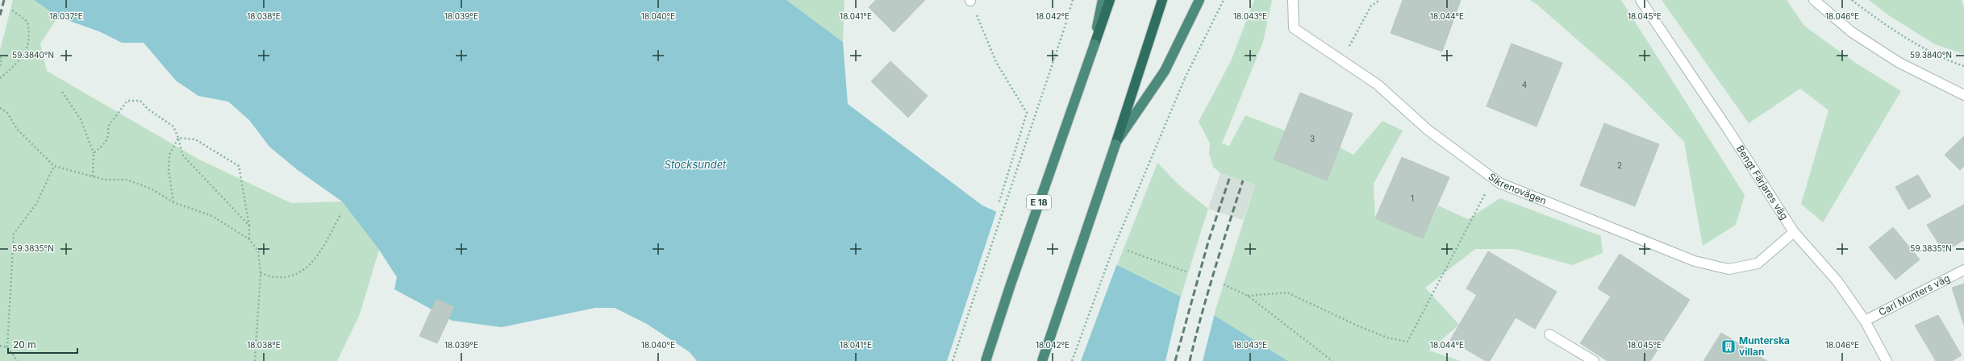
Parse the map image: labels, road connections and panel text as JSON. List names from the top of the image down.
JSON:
{
  "streets": {
    "highway": ["E 18"],
    "street": ["Bengt Färjares väg", "Sikrenovägen", "Carl Munters väg"]
  },
  "crossings": [
    ["Bengt Färjares väg", "Sikrenovägen"],
    ["Bengt Färjares väg", "Carl Munters väg"]
  ],
  "water": ["Stocksundet"],
  "places": {
    "building": ["Munterska villan"]
  },
  "house_numbers": [
    "4",
    "3",
    "2",
    "1"
  ],
  "scale_bar": "20 m",
  "coordinates": [
    "18.037°E",
    "18.038°E",
    "18.039°E",
    "18.040°E",
    "18.041°E",
    "18.042°E",
    "18.043°E",
    "18.044°E",
    "18.045°E",
    "18.046°E",
    "59.3840°N",
    "59.3835°N"
  ]
}
